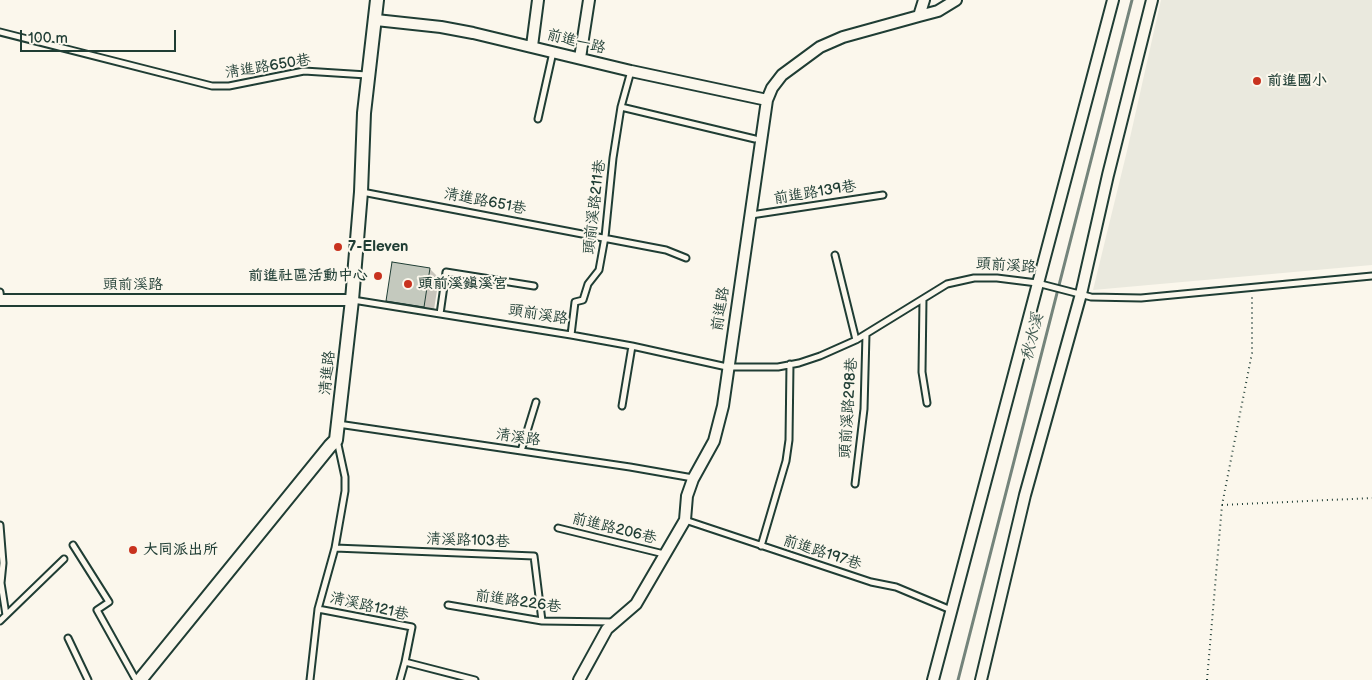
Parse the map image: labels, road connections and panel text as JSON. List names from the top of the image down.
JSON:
{
  "streets": {
    "street": [
      "前進一路",
      "頭前溪路",
      "前進路",
      "清進路"
    ],
    "lane": [
      "清進路650巷",
      "前進路139巷",
      "清進路651巷",
      "頭前溪路211巷",
      "頭前溪路298巷",
      "清溪路",
      "前進路206巷",
      "清溪路103巷",
      "前進路197巷",
      "前進路226巷",
      "清溪路121巷"
    ]
  },
  "crossings": [
    ["前進一路", "頭前溪路211巷"],
    ["前進一路", "前進路"],
    ["前進一路", "清進路"],
    ["清進路650巷", "清進路"],
    ["前進路139巷", "前進路"],
    ["清進路651巷", "頭前溪路211巷"],
    ["清進路651巷", "清進路"],
    ["頭前溪路211巷", "頭前溪路"],
    ["頭前溪路", "前進路"],
    ["頭前溪路", "清進路"],
    ["頭前溪路", "頭前溪路298巷"],
    ["前進路", "清溪路"],
    ["前進路", "前進路206巷"],
    ["前進路", "前進路197巷"],
    ["前進路", "前進路226巷"],
    ["清進路", "清溪路"],
    ["清溪路103巷", "前進路226巷"]
  ],
  "water": ["秋水溪"],
  "places": [
    "前進國小",
    "7-Eleven",
    "前進社區活動中心",
    "頭前溪鎮溪宮",
    "大同派出所"
  ],
  "scale_bar": "100 m"
}
